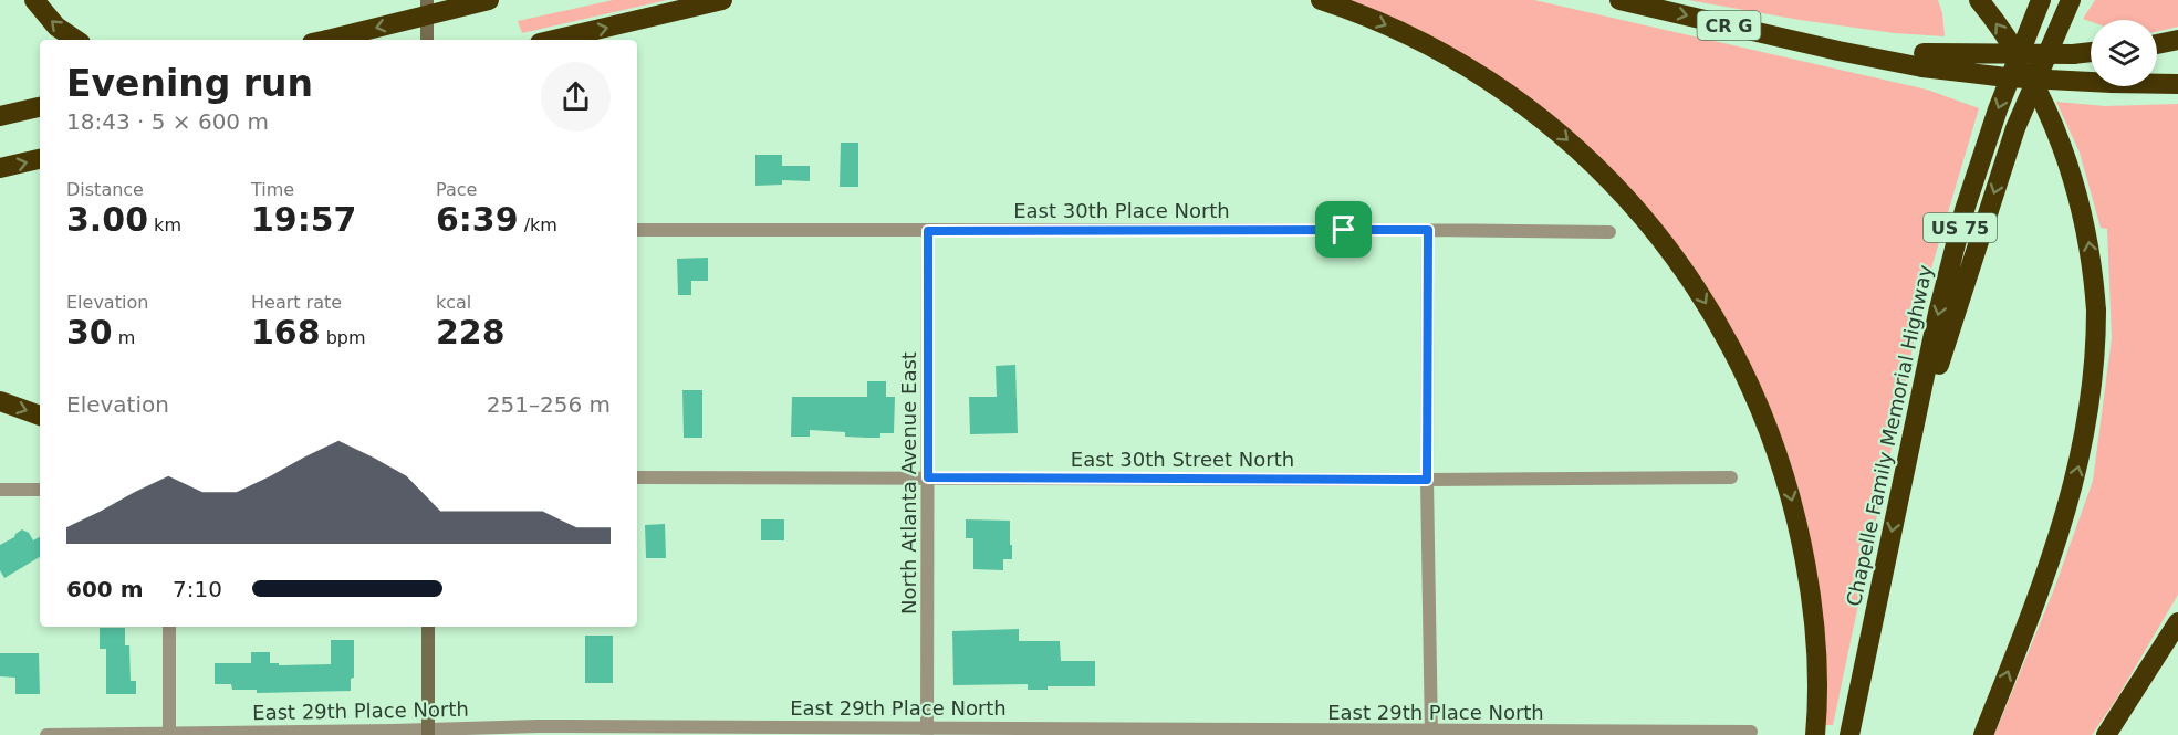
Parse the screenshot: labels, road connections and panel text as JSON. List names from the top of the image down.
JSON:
{
  "streets": {
    "highway": ["CR G", "US 75", "Chapelle Family Memorial Highway"],
    "street": [
      "East 30th Place North",
      "East 30th Street North",
      "North Atlanta Avenue East",
      "East 29th Place North"
    ]
  },
  "crossings": [
    ["East 30th Place North", "North Atlanta Avenue East"],
    ["East 30th Street North", "North Atlanta Avenue East"],
    ["North Atlanta Avenue East", "East 29th Place North"]
  ],
  "page": {
    "heading": ["Evening run", "18:43 · 5 × 600 m"],
    "stats": [
      ["Distance", "3.00 km"],
      ["Time", "19:57"],
      ["Pace", "6:39 /km"],
      ["Elevation", "30 m"],
      ["Heart rate", "168 bpm"],
      ["kcal", "228"]
    ],
    "chart": ["Elevation", "251–256 m"],
    "list": [
      {
        "name": "600 m",
        "note": "7:10"
      }
    ]
  }
}
